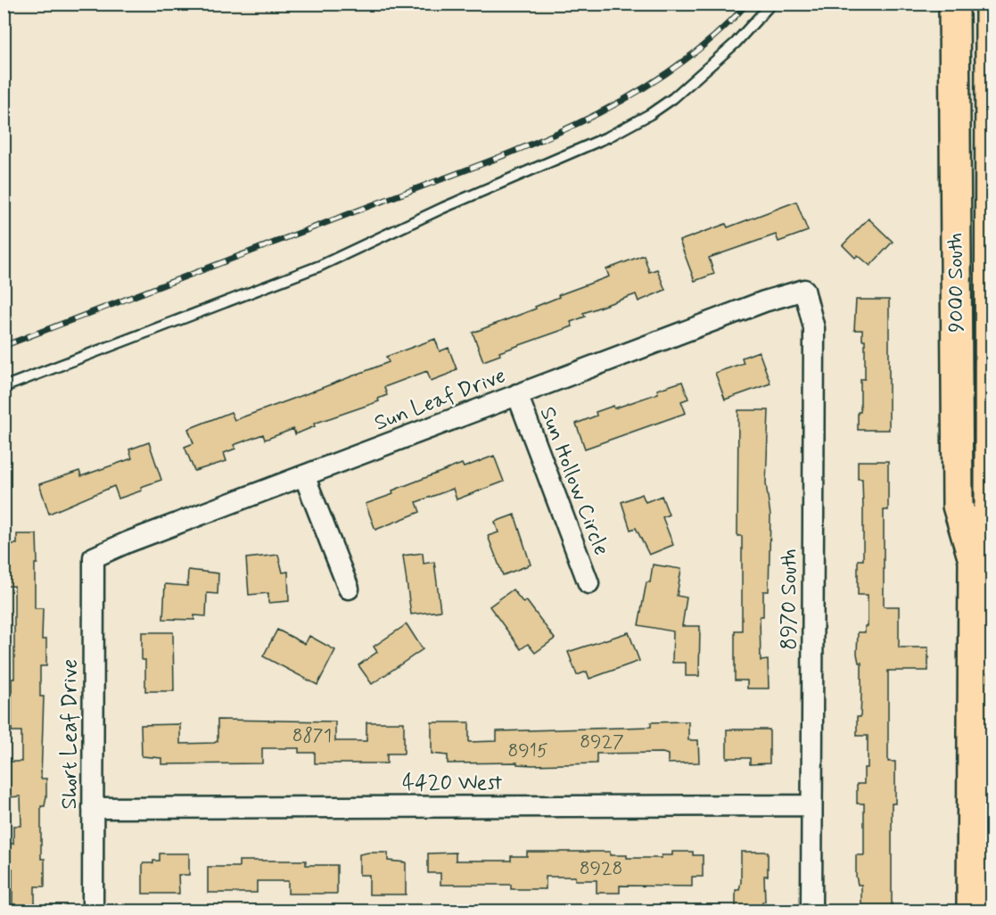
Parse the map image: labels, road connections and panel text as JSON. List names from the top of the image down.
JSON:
{
  "streets": {
    "main road": ["9000 South"],
    "street": [
      "Sun Leaf Drive",
      "Sun Hollow Circle",
      "8970 South",
      "Short Leaf Drive",
      "4420 West"
    ]
  },
  "crossings": [
    ["Sun Leaf Drive", "Sun Hollow Circle"],
    ["Sun Leaf Drive", "8970 South"],
    ["Sun Leaf Drive", "Short Leaf Drive"],
    ["8970 South", "4420 West"],
    ["Short Leaf Drive", "4420 West"]
  ],
  "house_numbers": [
    "8871",
    "8927",
    "8915",
    "8928"
  ]
}
